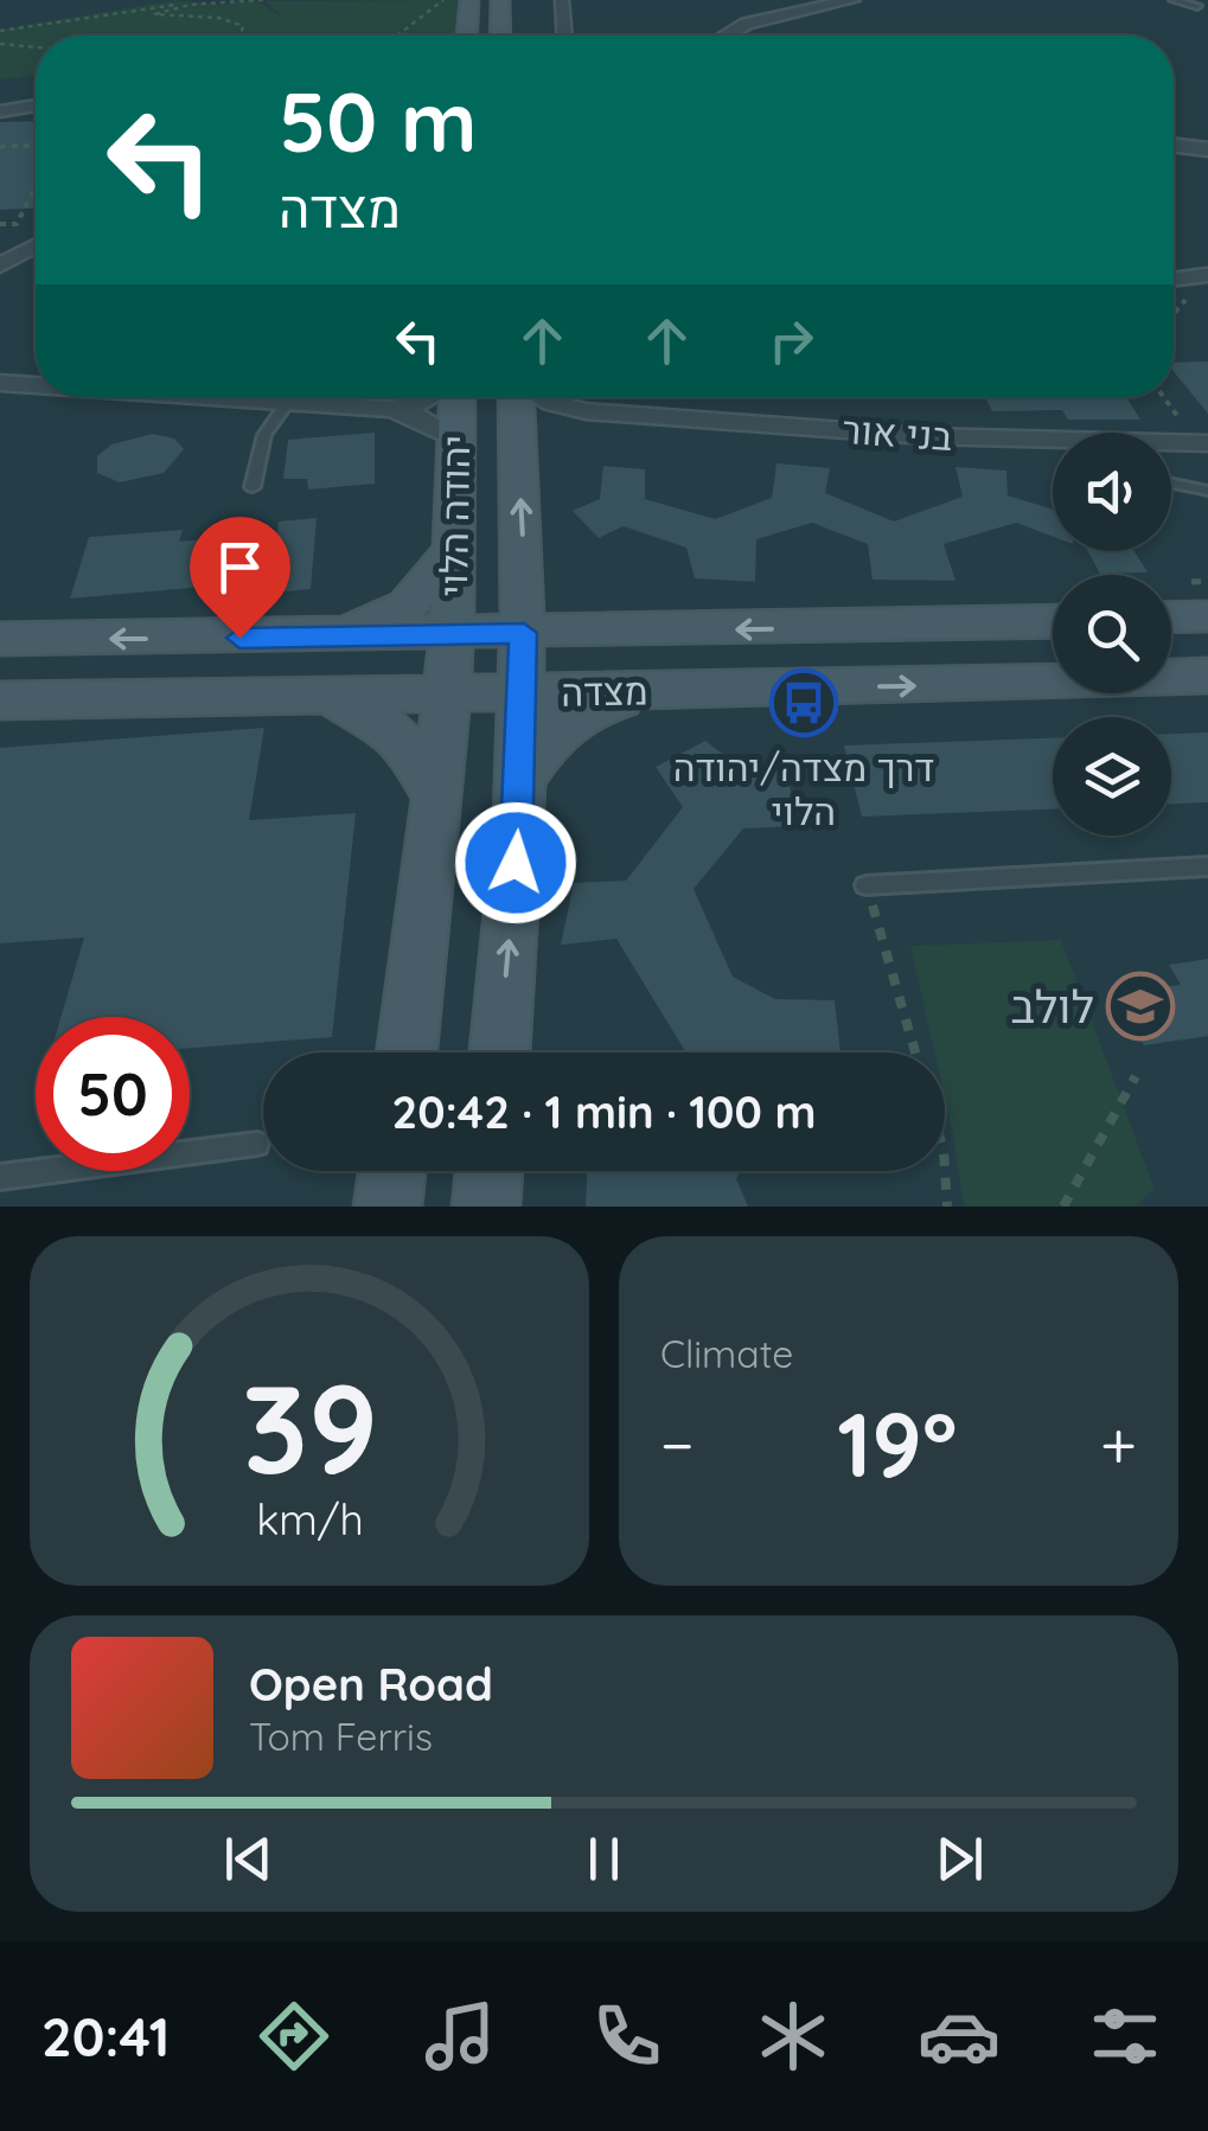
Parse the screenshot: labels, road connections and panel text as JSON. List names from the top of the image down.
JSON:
{
  "streets": {
    "main road": ["יהודה הלוי", "מצדה"],
    "street": ["בני אור"]
  },
  "crossings": [
    ["בני אור", "יהודה הלוי"],
    ["יהודה הלוי", "מצדה"]
  ],
  "places": {
    "bus stop": ["דרך מצדה/יהודה הלוי"],
    "school or university": ["לולב"]
  },
  "page": {
    "turn": ["50 m", "מצדה"],
    "limit": "50",
    "trip": "20:42 · 1 min · 100 m",
    "tile": "Climate",
    "heat": ["−", "19°", "+"],
    "song": ["Open Road", "Tom Ferris"],
    "tabs": "20:41",
    "gauge": ["39", "km/h"]
  }
}
